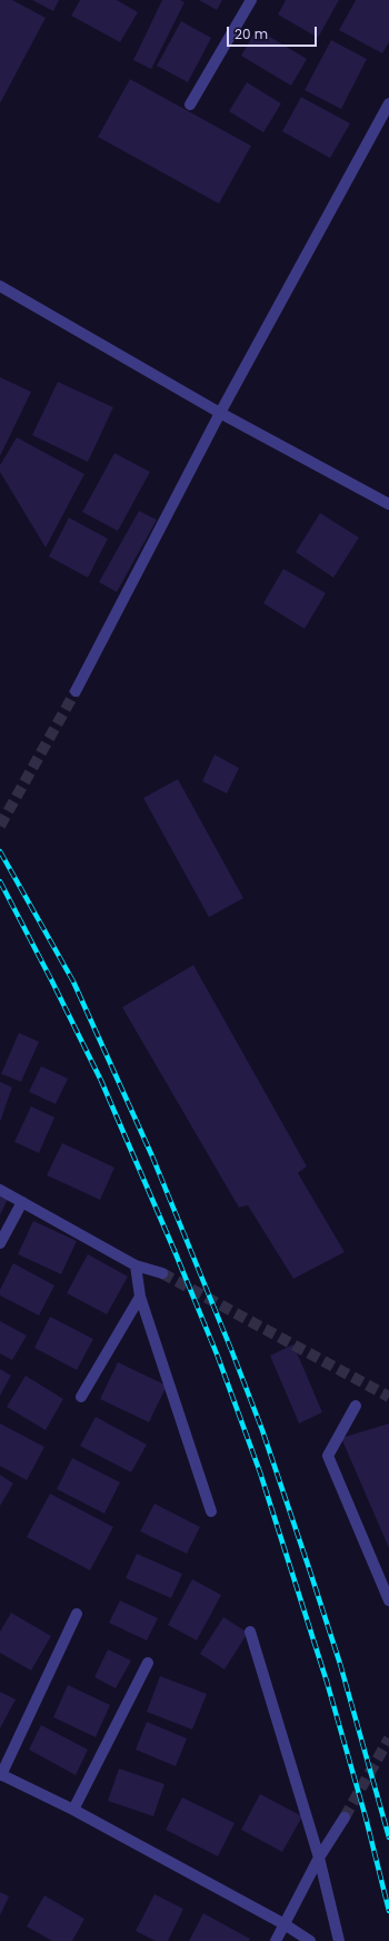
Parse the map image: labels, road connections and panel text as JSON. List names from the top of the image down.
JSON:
{
  "scale_bar": "20 m"
}
